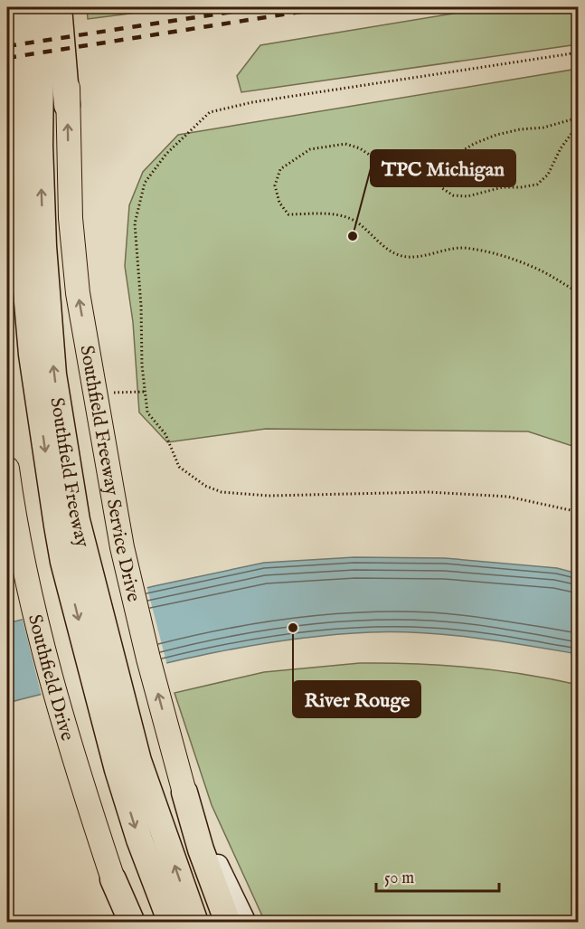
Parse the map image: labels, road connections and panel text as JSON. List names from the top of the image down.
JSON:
{
  "streets": {
    "highway": ["Southfield Freeway"],
    "main road": ["Southfield Freeway Service Drive", "Southfield Drive"]
  },
  "one_way": ["Southfield Freeway Service Drive"],
  "places": ["TPC Michigan", "River Rouge"],
  "scale_bar": "50 m"
}
